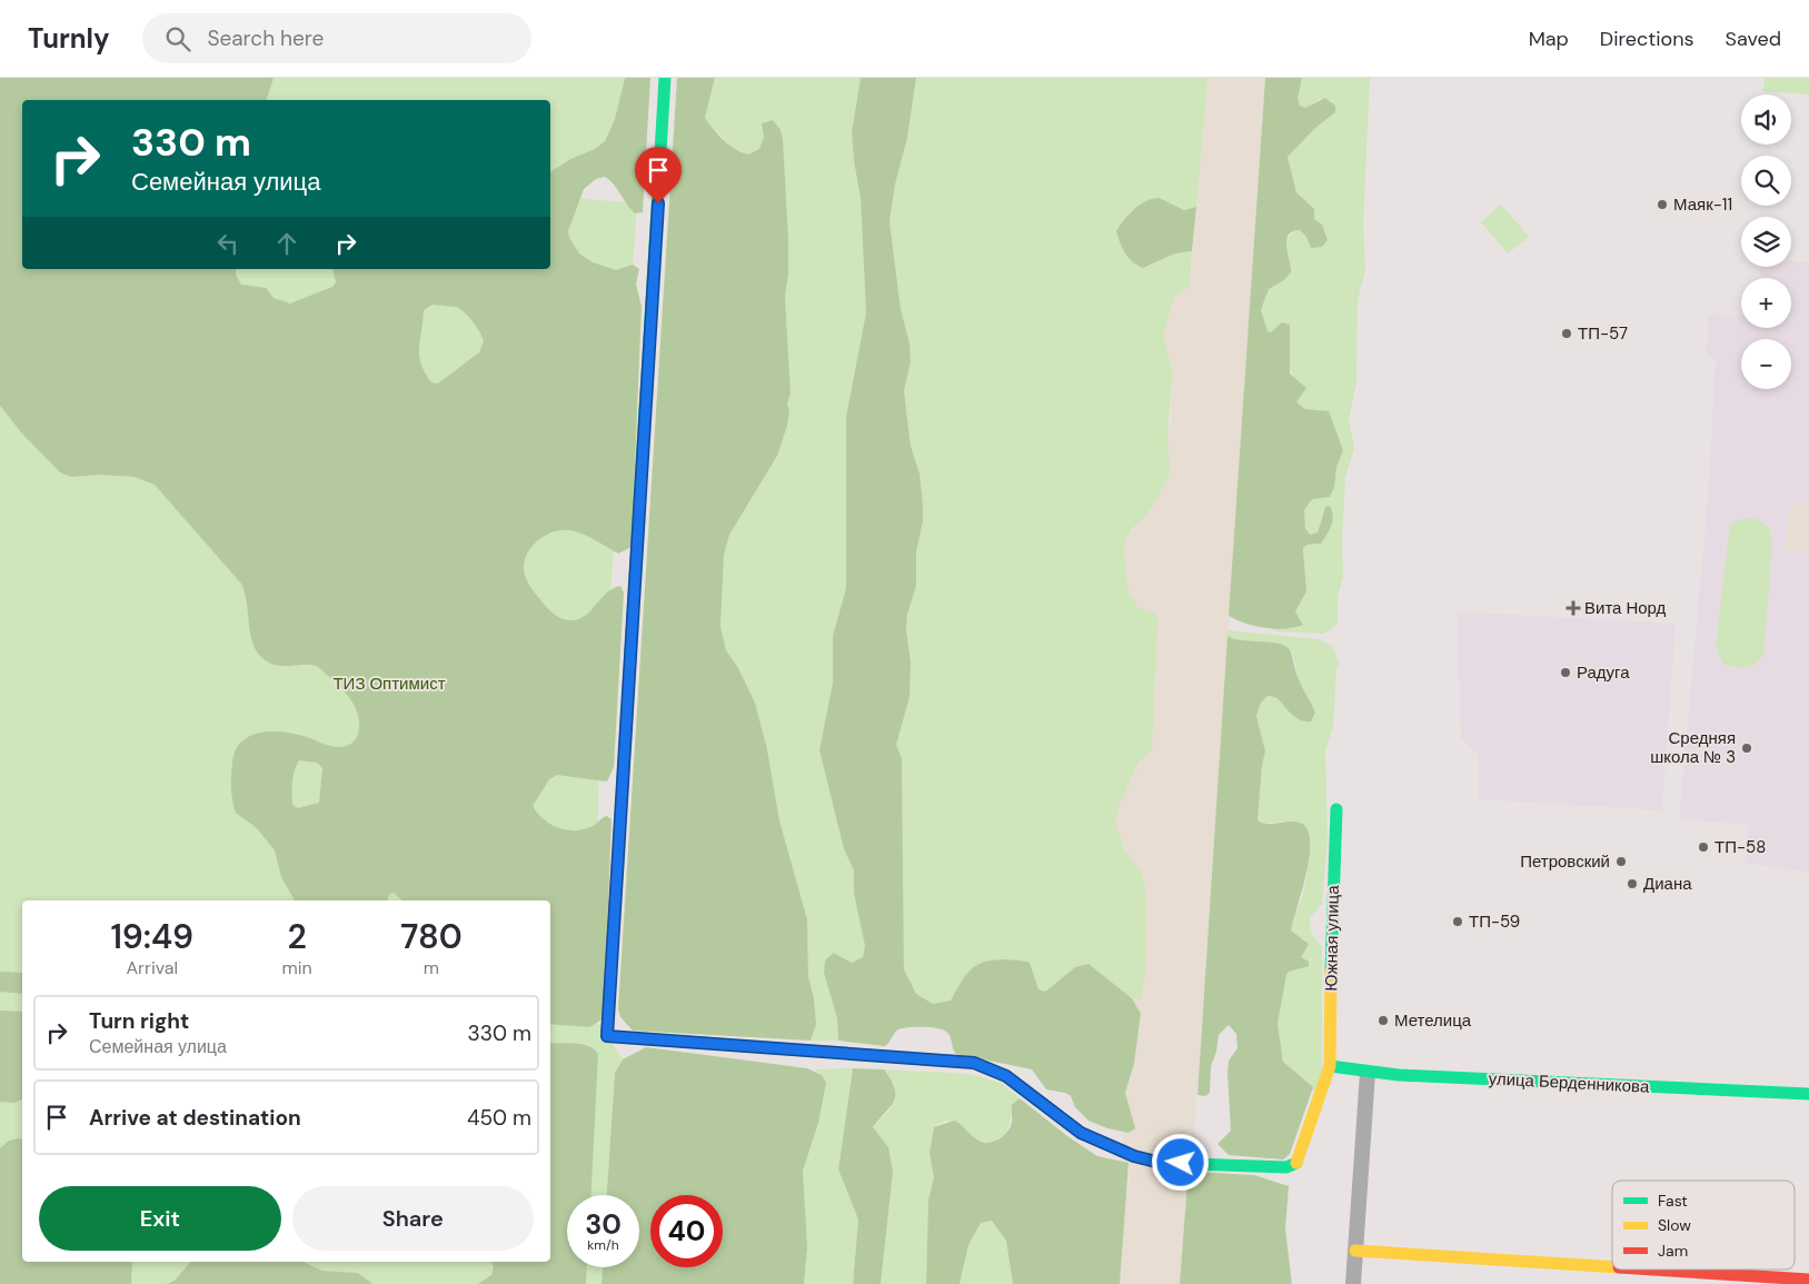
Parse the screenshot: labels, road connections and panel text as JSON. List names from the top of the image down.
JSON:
{
  "streets": {
    "street": ["Южная улица", "улица Берденникова"]
  },
  "crossings": [
    ["Южная улица", "улица Берденникова"]
  ],
  "parks": ["ТИЗ Оптимист"],
  "places": {
    "other": [
      "Маяк-11",
      "ТП-57",
      "Радуга",
      "Средняя школа № 3",
      "ТП-58",
      "Петровский",
      "Диана",
      "ТП-59",
      "Метелица"
    ],
    "health": ["Вита Норд"]
  },
  "legend": ["Fast", "Slow", "Jam"],
  "page": {
    "header": "Turnly",
    "search": "Search here",
    "nav": ["Map", "Directions", "Saved"],
    "map_buttons": ["+", "−"],
    "turn": ["330 m", "Семейная улица"],
    "eta": [
      "19:49",
      "Arrival",
      "2",
      "min",
      "780",
      "m"
    ],
    "list": [
      {
        "name": "Turn right",
        "note": "Семейная улица",
        "value": "330 m"
      },
      {
        "name": "Arrive at destination",
        "value": "450 m"
      }
    ],
    "buttons": ["Exit", "Share"],
    "speed": "30 km/h",
    "limit": "40"
  }
}
